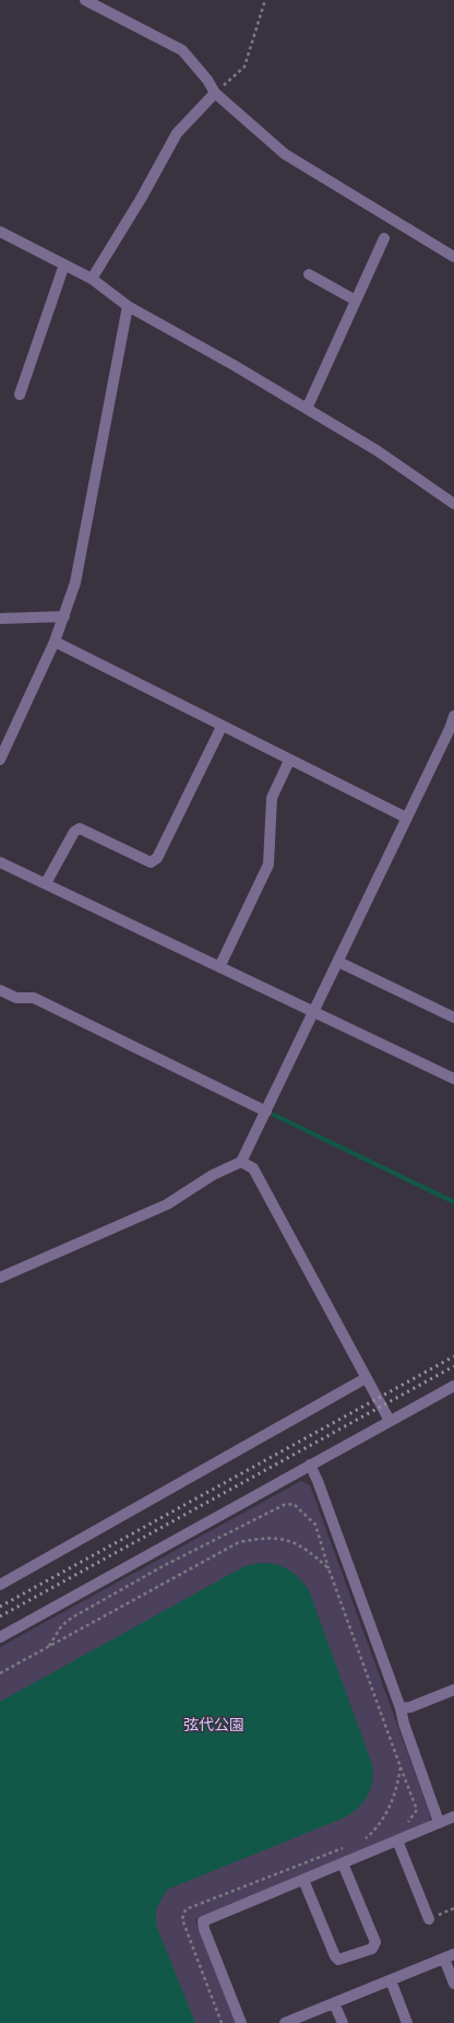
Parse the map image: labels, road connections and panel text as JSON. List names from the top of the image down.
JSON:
{
  "parks": ["弦代公園"]
}
